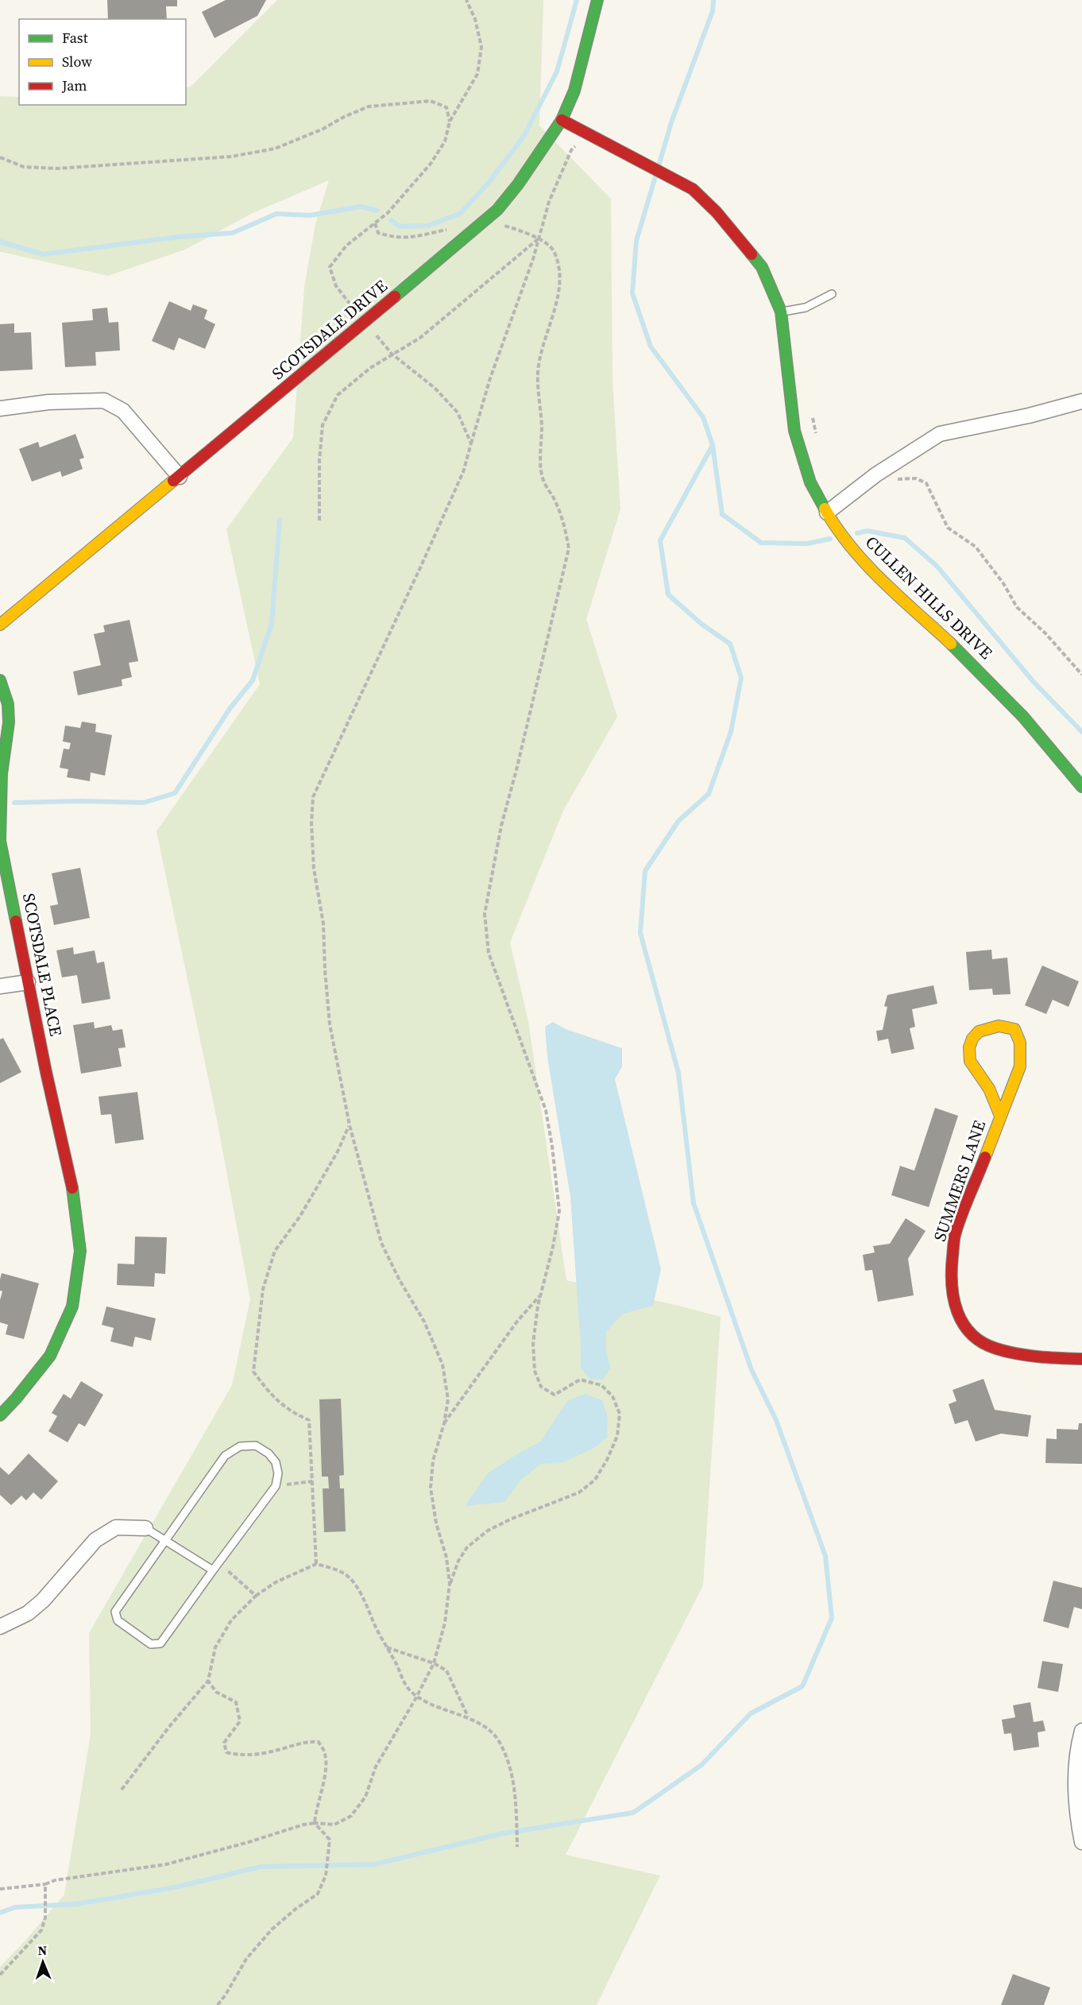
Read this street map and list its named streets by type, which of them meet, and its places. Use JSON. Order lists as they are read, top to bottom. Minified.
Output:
{"streets":{"street":["SCOTSDALE DRIVE","CULLEN HILLS DRIVE","SCOTSDALE PLACE","SUMMERS LANE"]},"crossings":[["SCOTSDALE DRIVE","CULLEN HILLS DRIVE"]],"legend":["Fast","Slow","Jam"],"north":"top"}
